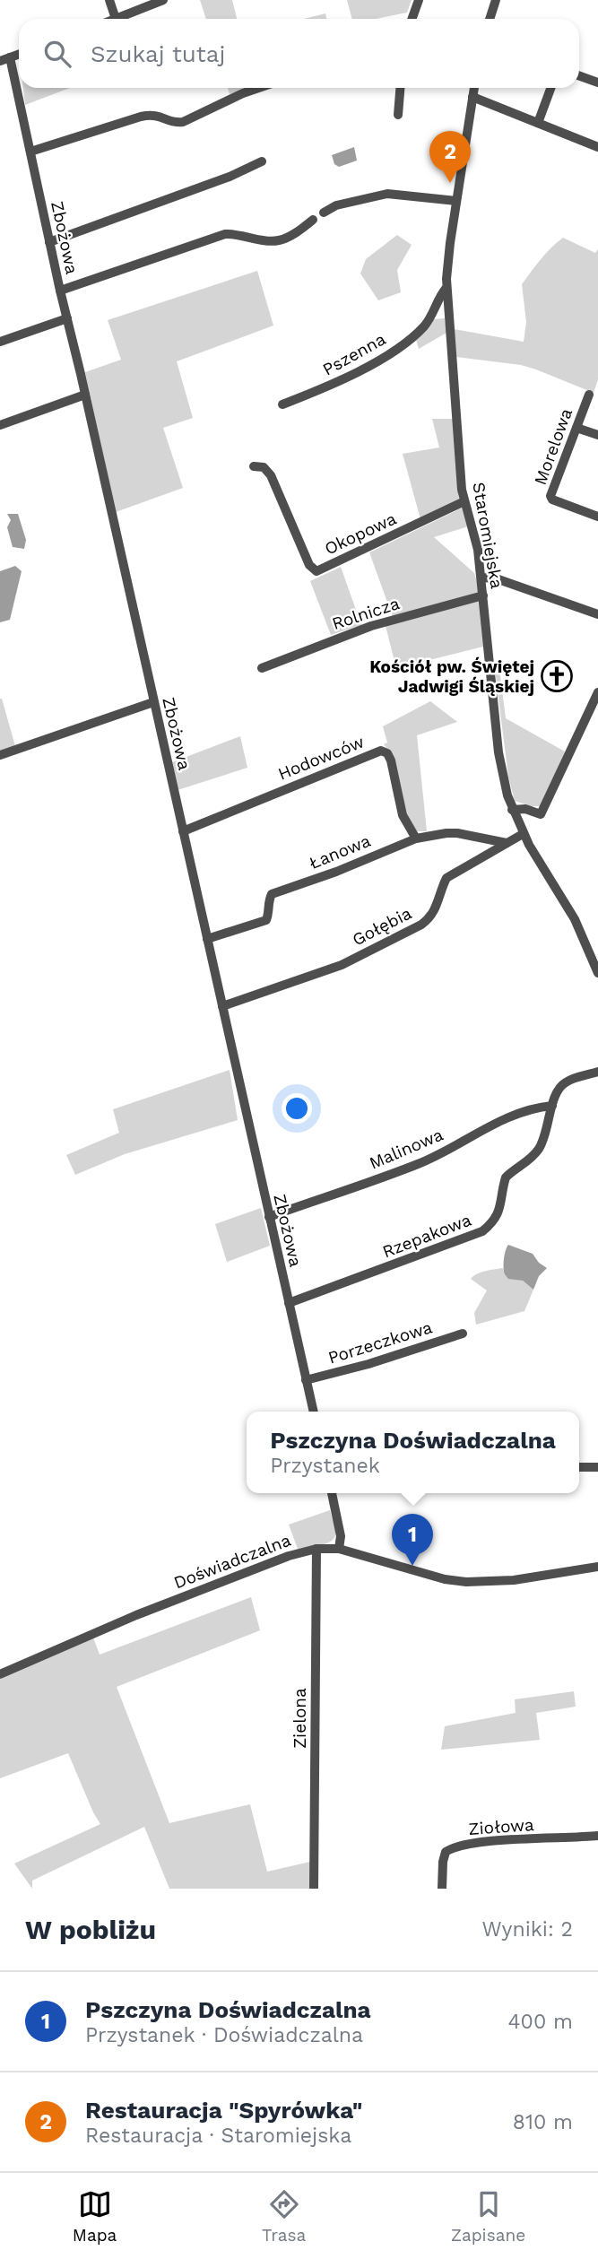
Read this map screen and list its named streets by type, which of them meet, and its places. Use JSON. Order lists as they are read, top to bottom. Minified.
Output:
{"streets":{"street":["Zbożowa","Pszenna","Morelowa","Okopowa","Staromiejska","Rolnicza","Hodowców","Łanowa","Gołębia","Malinowa","Rzepakowa","Porzeczkowa","Doświadczalna","Zielona","Ziołowa"]},"crossings":[["Zbożowa","Hodowców"],["Zbożowa","Łanowa"],["Zbożowa","Gołębia"],["Zbożowa","Malinowa"],["Zbożowa","Rzepakowa"],["Zbożowa","Porzeczkowa"],["Pszenna","Staromiejska"],["Okopowa","Staromiejska"],["Staromiejska","Rolnicza"],["Staromiejska","Gołębia"],["Hodowców","Łanowa"],["Łanowa","Gołębia"],["Malinowa","Rzepakowa"],["Doświadczalna","Zielona"]],"places":{"church":["Kościół pw. Świętej Jadwigi Śląskiej"]},"page":{"search":"Szukaj tutaj","pins":["2","1"],"popup":["Pszczyna Doświadczalna","Przystanek"],"heading":["W pobliżu","Wyniki: 2"],"list":[{"mark":"1","name":"Pszczyna Doświadczalna","note":"Przystanek · Doświadczalna","value":"400 m"},{"mark":"2","name":"Restauracja \"Spyrówka\"","note":"Restauracja · Staromiejska","value":"810 m"}],"nav":["Mapa","Trasa","Zapisane"]}}
